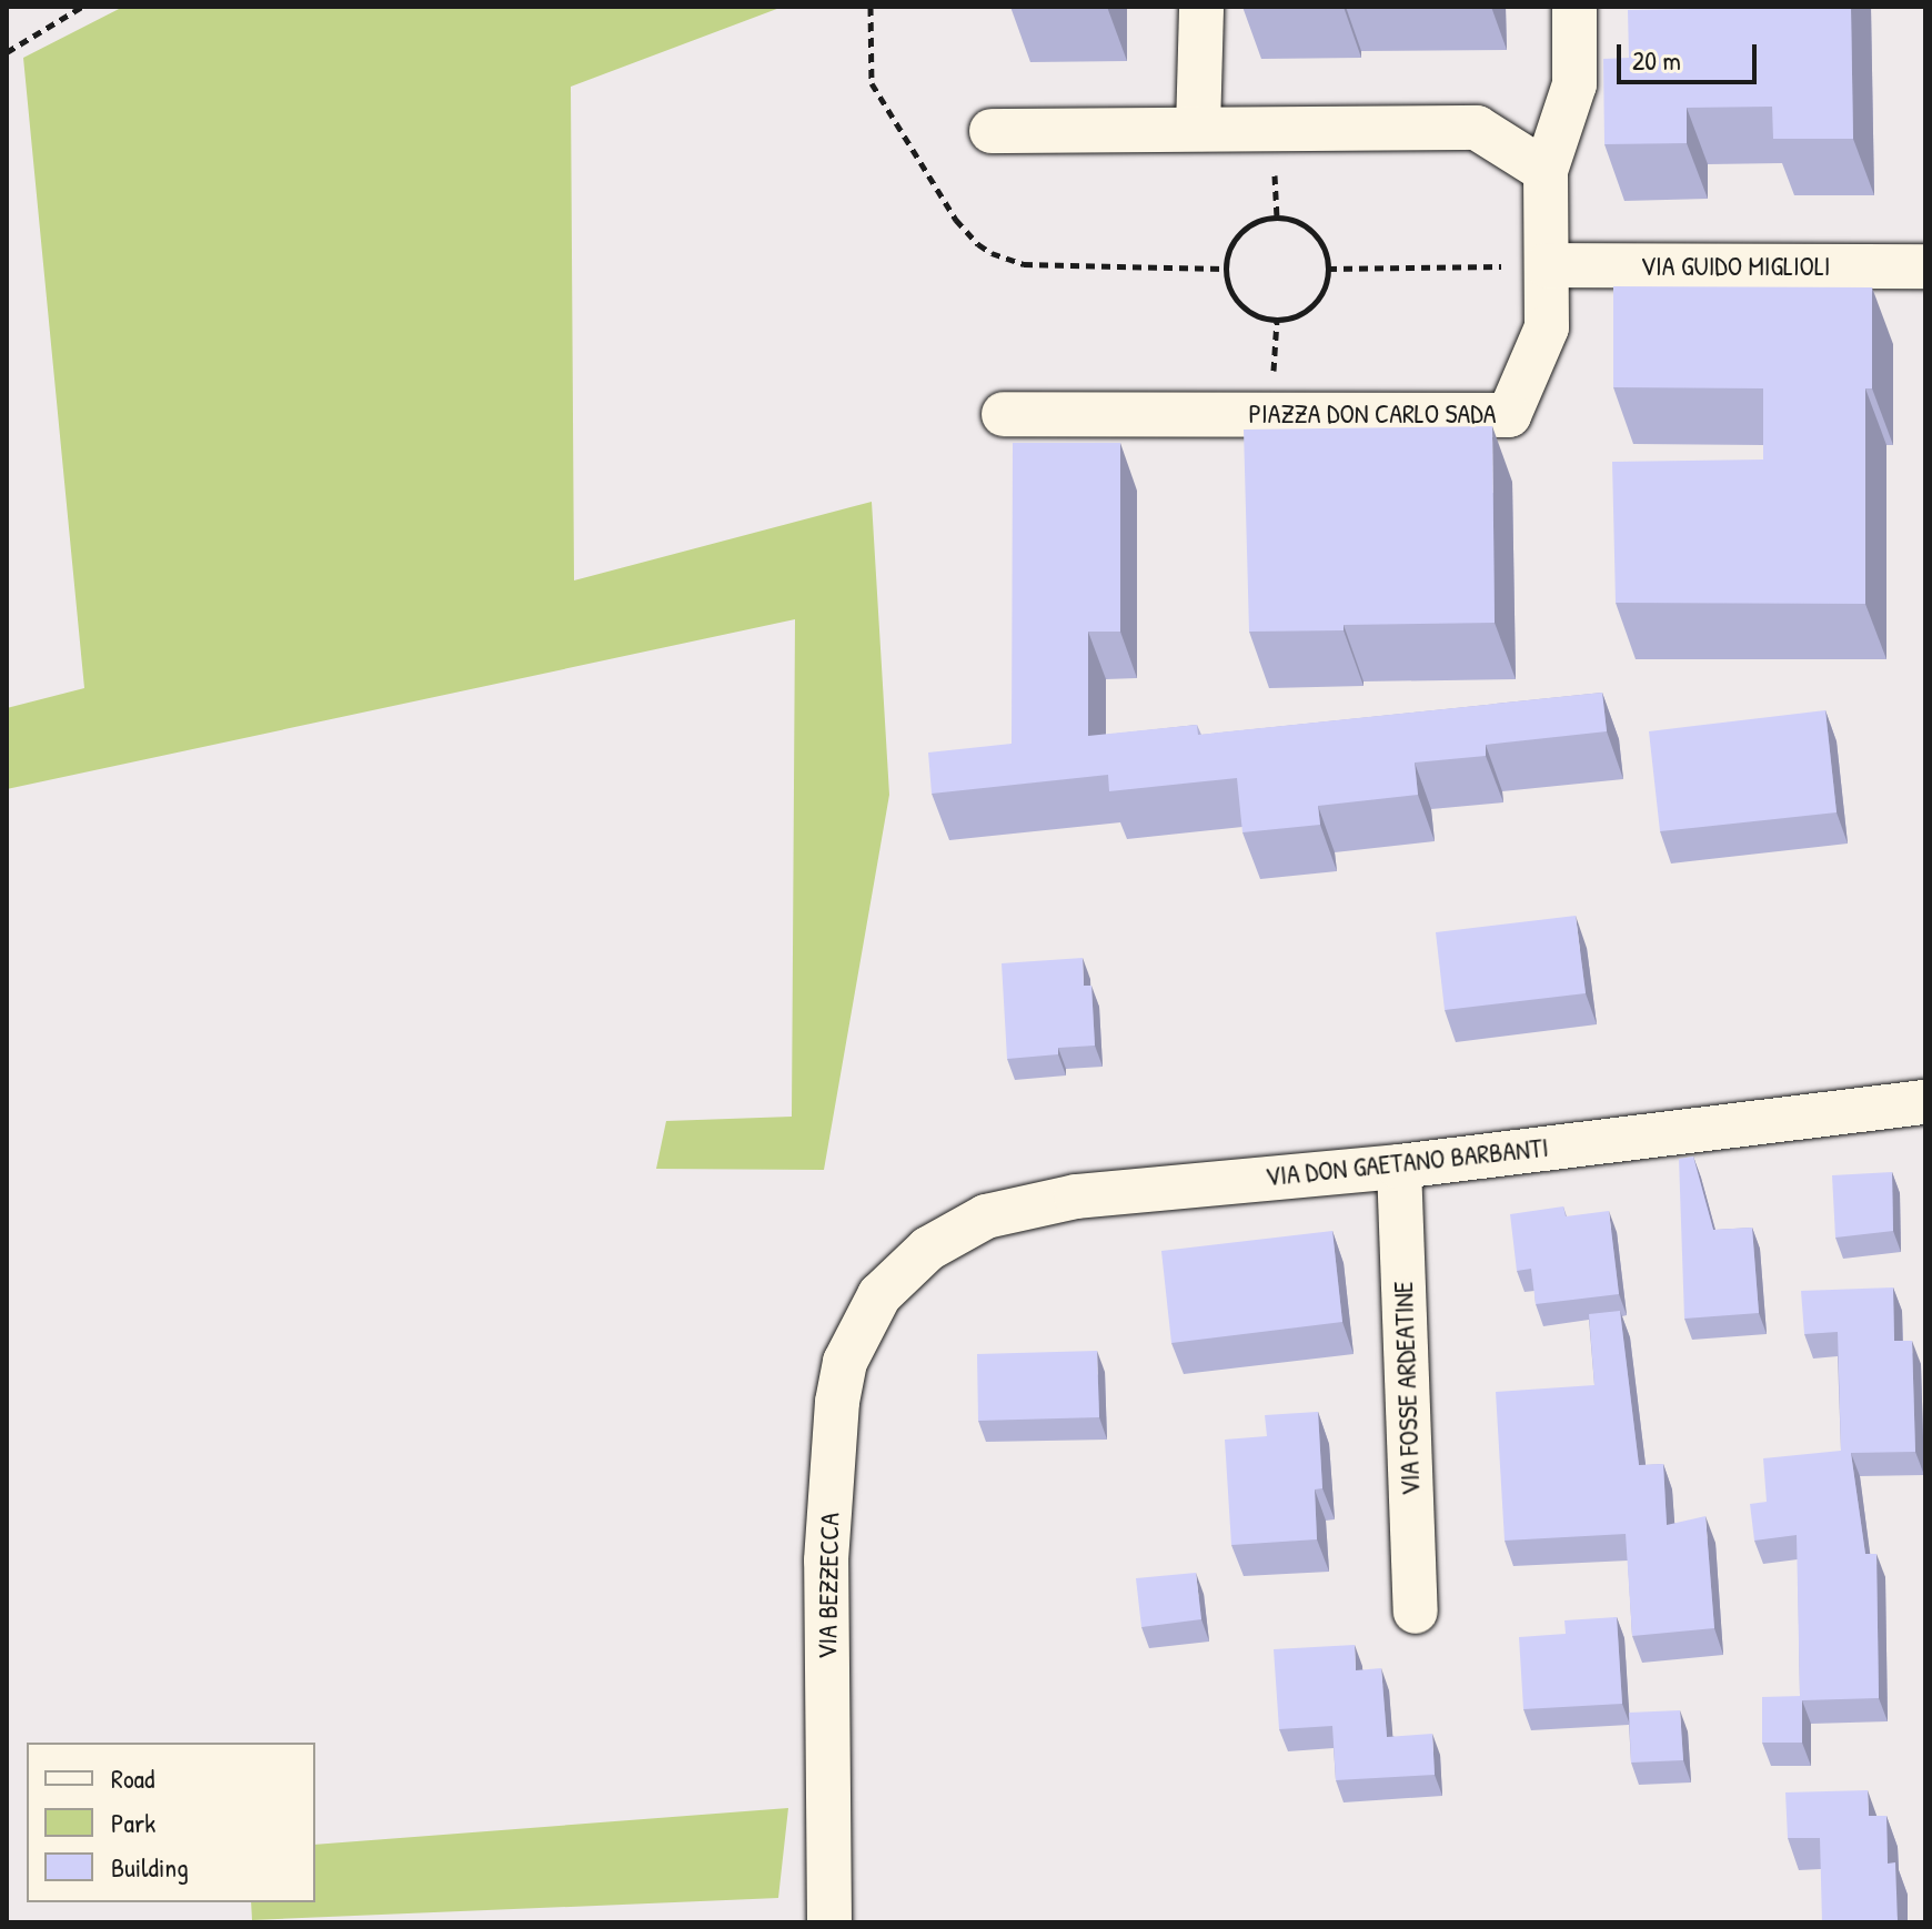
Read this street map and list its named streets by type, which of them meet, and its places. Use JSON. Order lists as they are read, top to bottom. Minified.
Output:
{"streets":{"street":["VIA GUIDO MIGLIOLI","PIAZZA DON CARLO SADA","VIA DON GAETANO BARBANTI","VIA FOSSE ARDEATINE","VIA BEZZECCA"]},"crossings":[["VIA GUIDO MIGLIOLI","PIAZZA DON CARLO SADA"],["VIA DON GAETANO BARBANTI","VIA FOSSE ARDEATINE"],["VIA DON GAETANO BARBANTI","VIA BEZZECCA"]],"legend":["Road","Park","Building"],"scale_bar":"20 m"}
